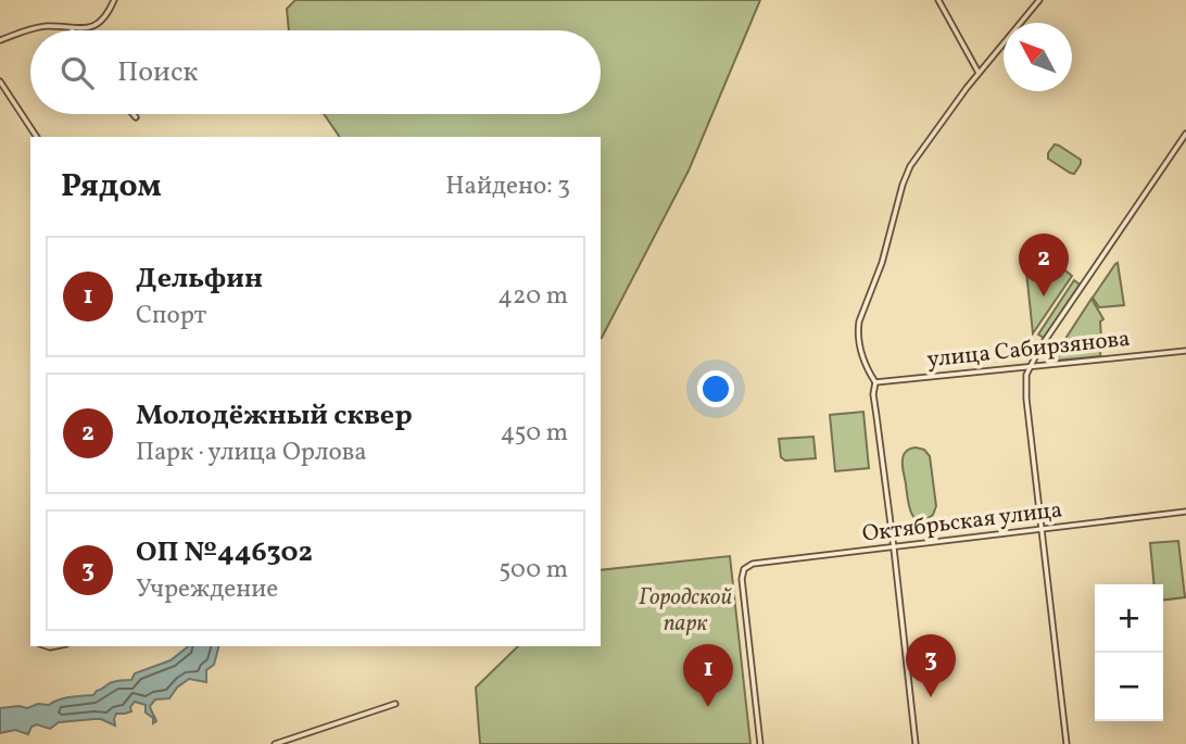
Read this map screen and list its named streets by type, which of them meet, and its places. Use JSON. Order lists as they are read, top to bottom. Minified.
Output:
{"streets":{"street":["улица Сабирзянова","Октябрьская улица"]},"parks":["Городской парк"],"north":"top left","page":{"search":"Поиск","heading":["Рядом","Найдено: 3"],"pins":["2","3","1"],"list":[{"mark":"1","name":"Дельфин","note":"Спорт","value":"420 m"},{"mark":"2","name":"Молодёжный сквер","note":"Парк · улица Орлова","value":"450 m"},{"mark":"3","name":"ОП №446302","note":"Учреждение","value":"500 m"}],"map_buttons":["+","−"]}}
